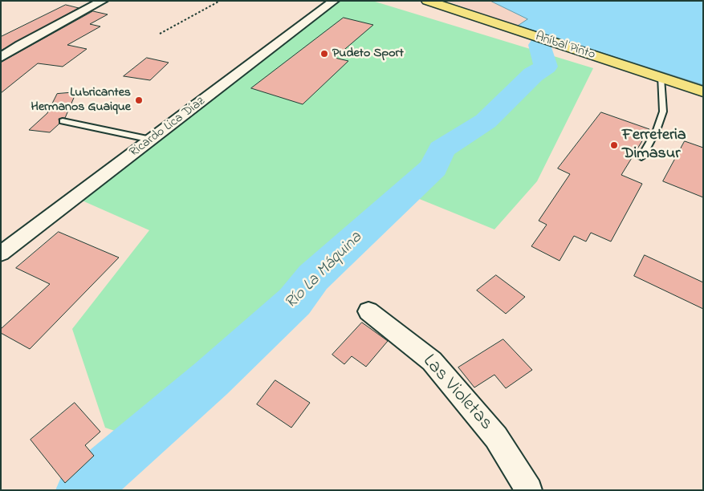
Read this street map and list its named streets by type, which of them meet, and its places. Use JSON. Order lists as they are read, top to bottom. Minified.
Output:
{"streets":{"main road":["Aníbal Pinto"],"street":["Ricardo Lica Díaz","Las Violetas"]},"water":["Río La Máquina"],"places":["Pudeto Sport","Lubricantes Hermanos Guaique","Ferreteria Dimasur"]}
